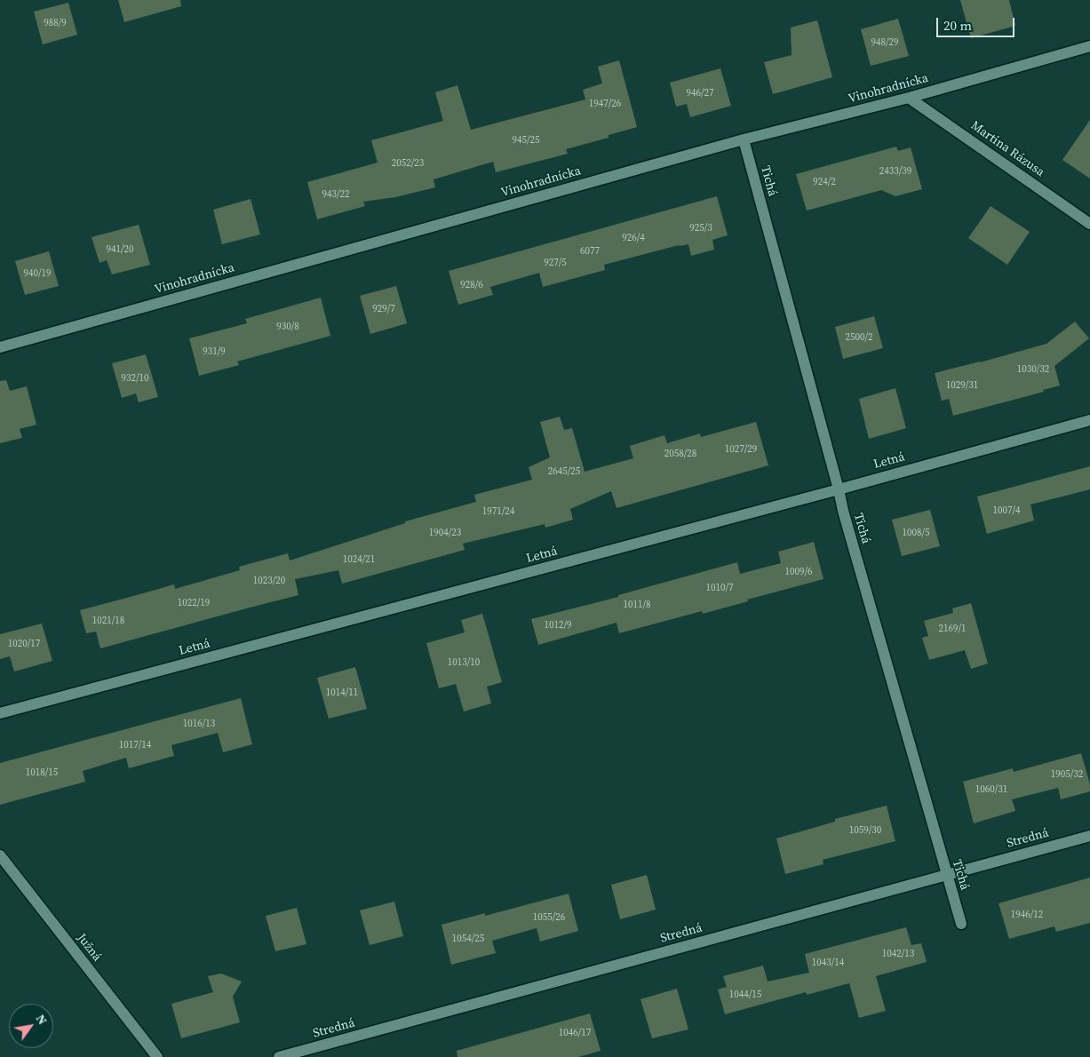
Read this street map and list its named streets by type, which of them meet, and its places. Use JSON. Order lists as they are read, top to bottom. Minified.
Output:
{"streets":{"street":["Vinohradnícka","Martina Rázusa","Tichá","Letná","Stredná","Južná"]},"crossings":[["Vinohradnícka","Martina Rázusa"],["Vinohradnícka","Tichá"],["Tichá","Letná"],["Tichá","Stredná"]],"house_numbers":["988/9","948/29","946/27","1947/26","945/25","2052/23","2433/39","924/2","943/22","925/3","926/4","941/20","6077","927/5","940/19","928/6","929/7","930/8","2500/2","931/9","1030/32","932/10","1029/31","1027/29","2058/28","2645/25","1007/4","1971/24","1904/23","1008/5","1024/21","1009/6","1023/20","1010/7","1022/19","1011/8","1021/18","1012/9","2169/1","1020/17","1013/10","1014/11","1016/13","1017/14","1018/15","1905/32","1060/31","1059/30","1946/12","1055/26","1054/25","1042/13","1043/14","1044/15","1046/17"],"scale_bar":"20 m","north":"top right"}
